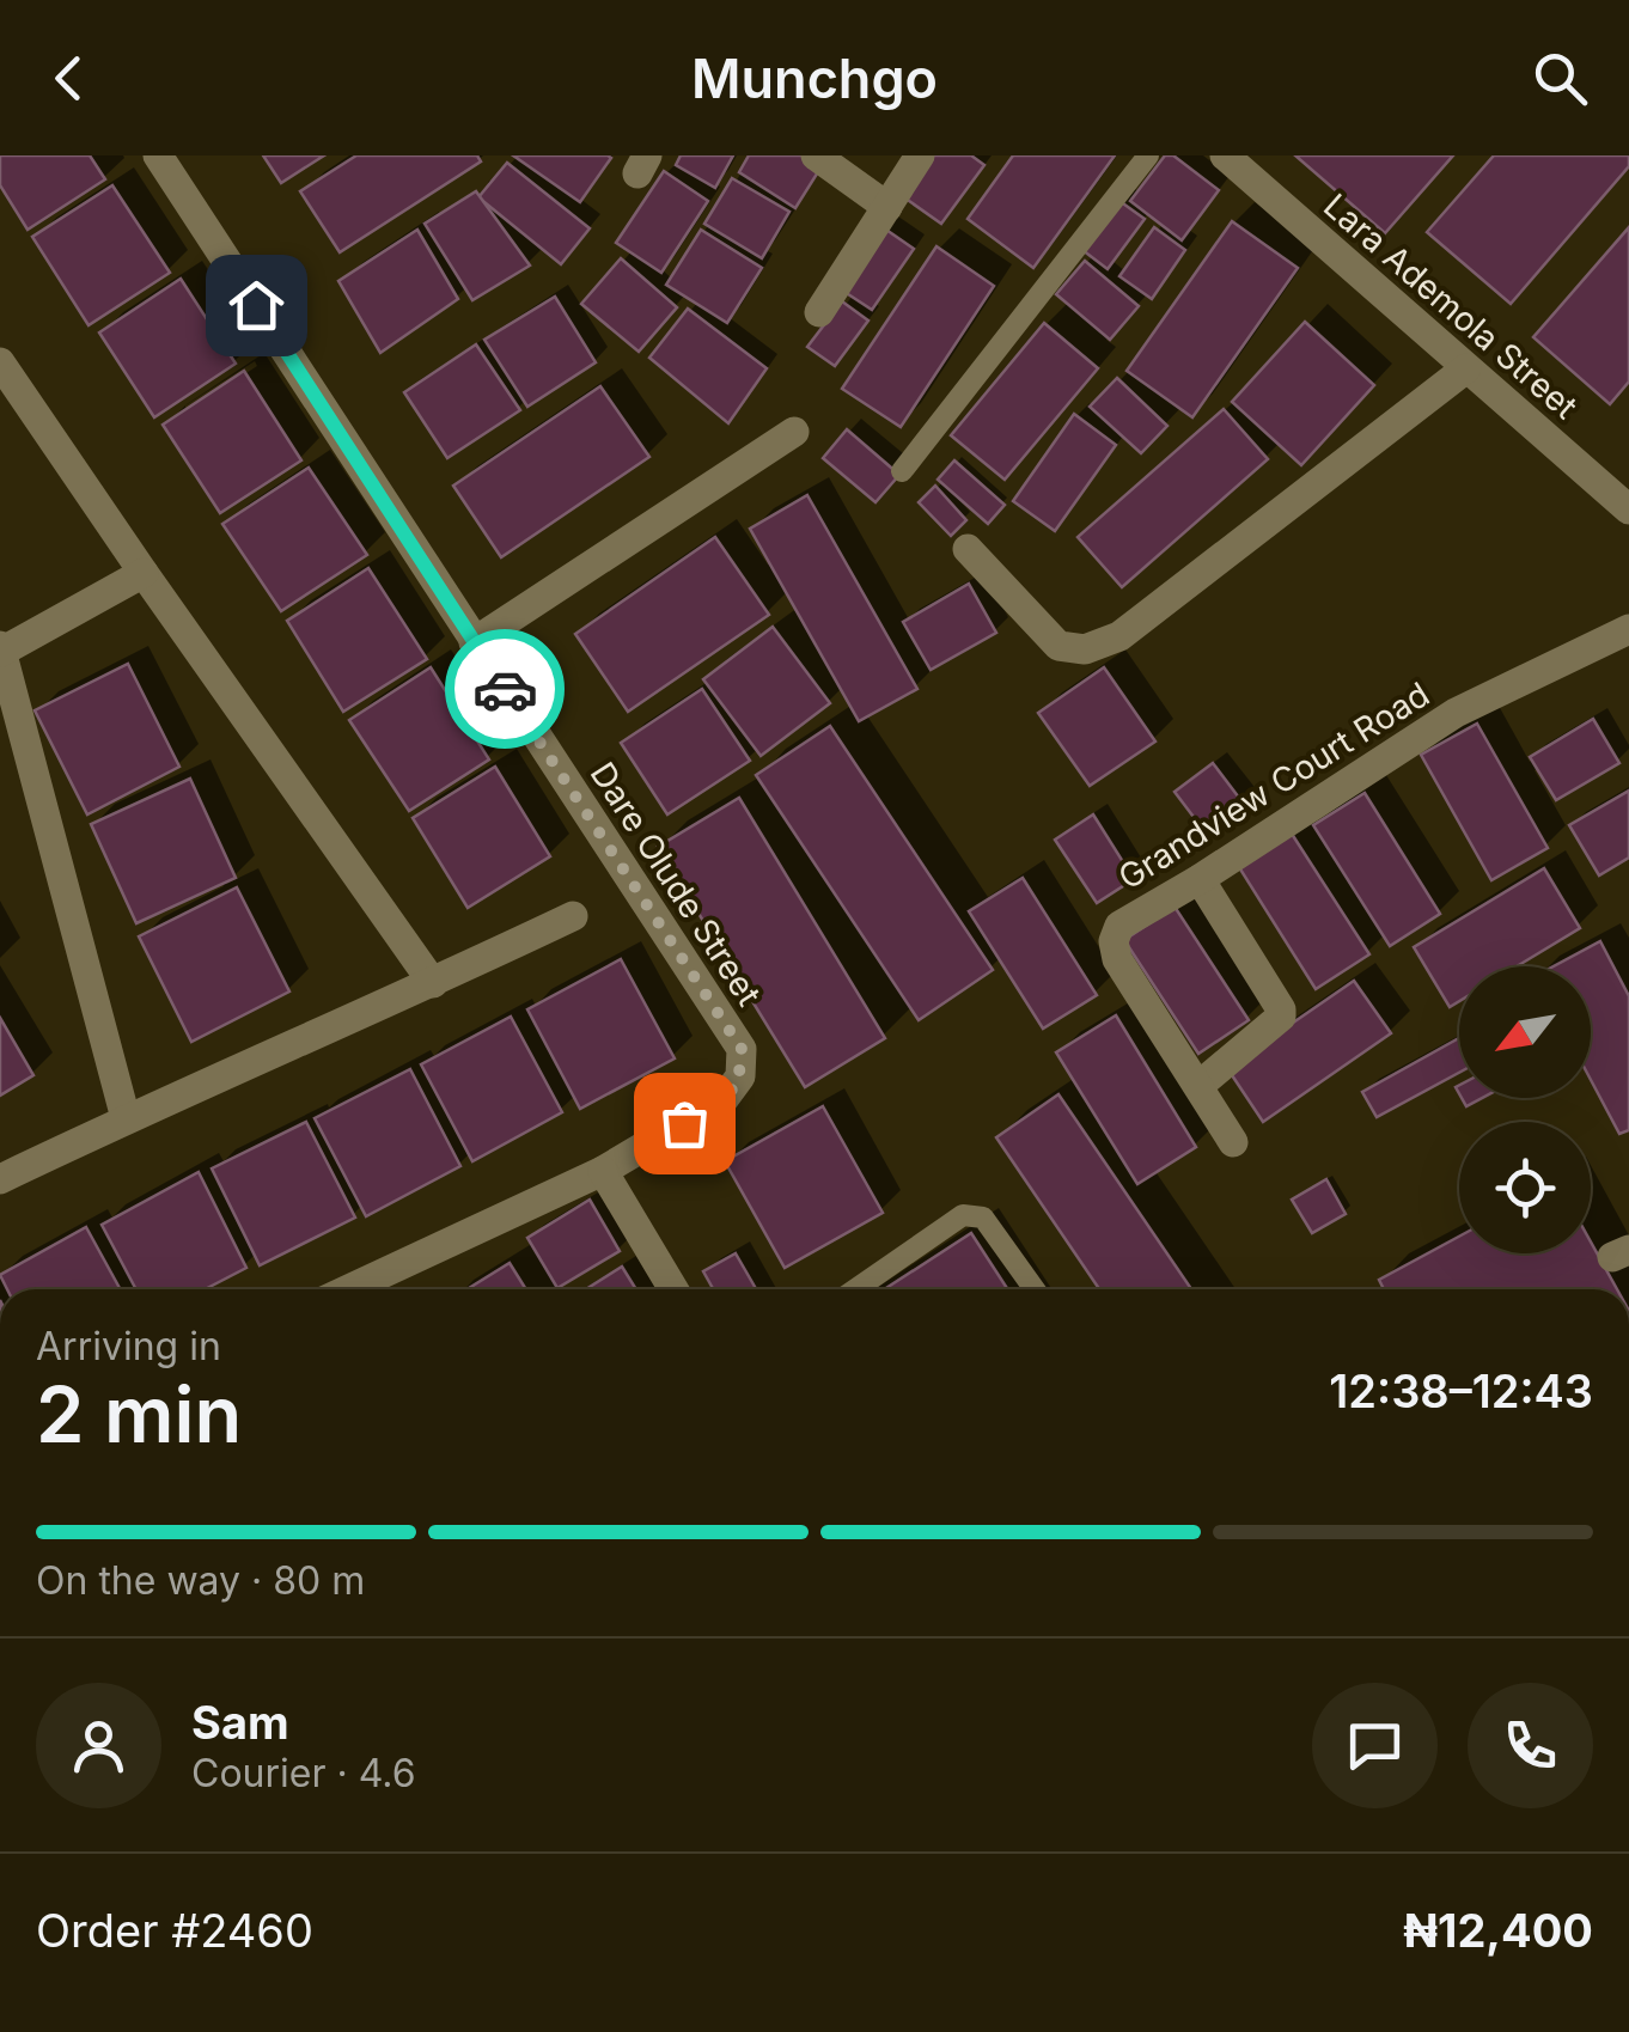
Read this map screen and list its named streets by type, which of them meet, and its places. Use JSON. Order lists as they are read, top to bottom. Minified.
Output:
{"streets":{"street":["Lara Ademola Street","Grandview Court Road","Dare Olude Street"]},"north":"bottom left","page":{"header":"Munchgo","heading":["2 min","Arriving in","12:38–12:43"],"panel":["Sam","Courier · 4.6","Order #2460","₦12,400"],"bar":"On the way · 80 m"}}
